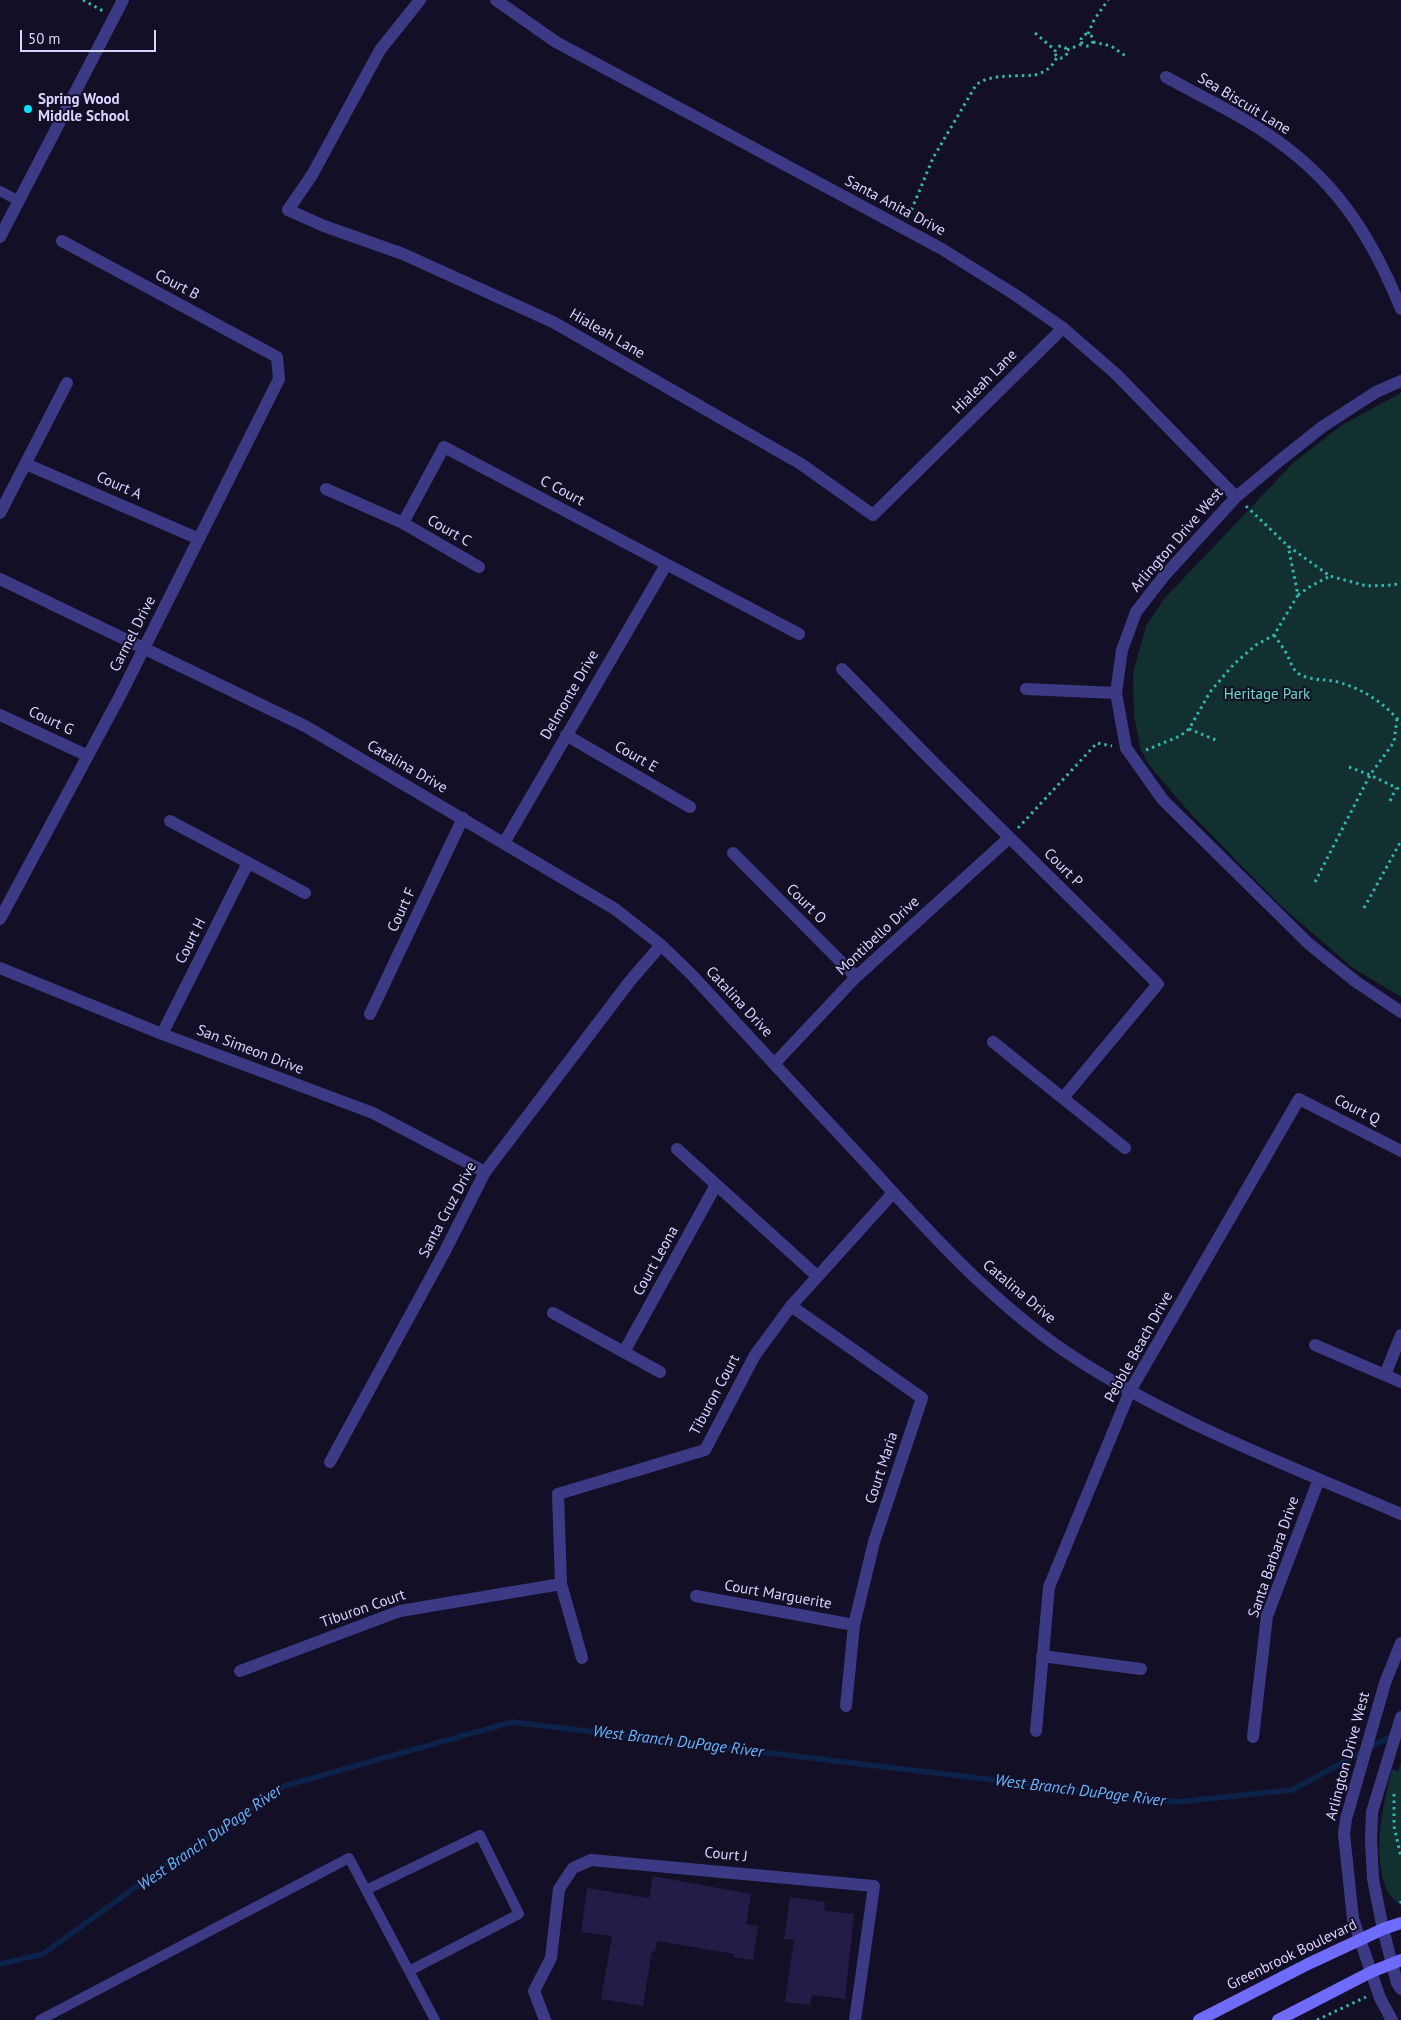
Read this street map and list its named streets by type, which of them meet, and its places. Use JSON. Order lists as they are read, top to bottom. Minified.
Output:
{"streets":{"main road":["Greenbrook Boulevard"],"street":["Sea Biscuit Lane","Santa Anita Drive","Court B","Hialeah Lane","Court A","C Court","Court C","Arlington Drive West","Carmel Drive","Delmonte Drive","Court G","Court E","Catalina Drive","Court P","Court O","Court F","Montibello Drive","Court H","San Simeon Drive","Court Q","Santa Cruz Drive","Court Leona","Pebble Beach Drive","Tiburon Court","Court Maria","Santa Barbara Drive","Court Marguerite","Court J"]},"crossings":[["Santa Anita Drive","Hialeah Lane"],["Santa Anita Drive","Arlington Drive West"],["Court B","Carmel Drive"],["Court A","Carmel Drive"],["C Court","Court C"],["C Court","Delmonte Drive"],["Arlington Drive West","Greenbrook Boulevard"],["Carmel Drive","Court G"],["Carmel Drive","Catalina Drive"],["Delmonte Drive","Court E"],["Delmonte Drive","Catalina Drive"],["Catalina Drive","Court F"],["Catalina Drive","Montibello Drive"],["Catalina Drive","Santa Cruz Drive"],["Catalina Drive","Pebble Beach Drive"],["Catalina Drive","Tiburon Court"],["Catalina Drive","Santa Barbara Drive"],["Court P","Montibello Drive"],["Court O","Montibello Drive"],["Court H","San Simeon Drive"],["San Simeon Drive","Santa Cruz Drive"],["Court Q","Pebble Beach Drive"],["Tiburon Court","Court Maria"],["Court Maria","Court Marguerite"]],"water":["West Branch DuPage River"],"parks":["Heritage Park"],"places":["Spring Wood Middle School"],"scale_bar":"50 m"}
